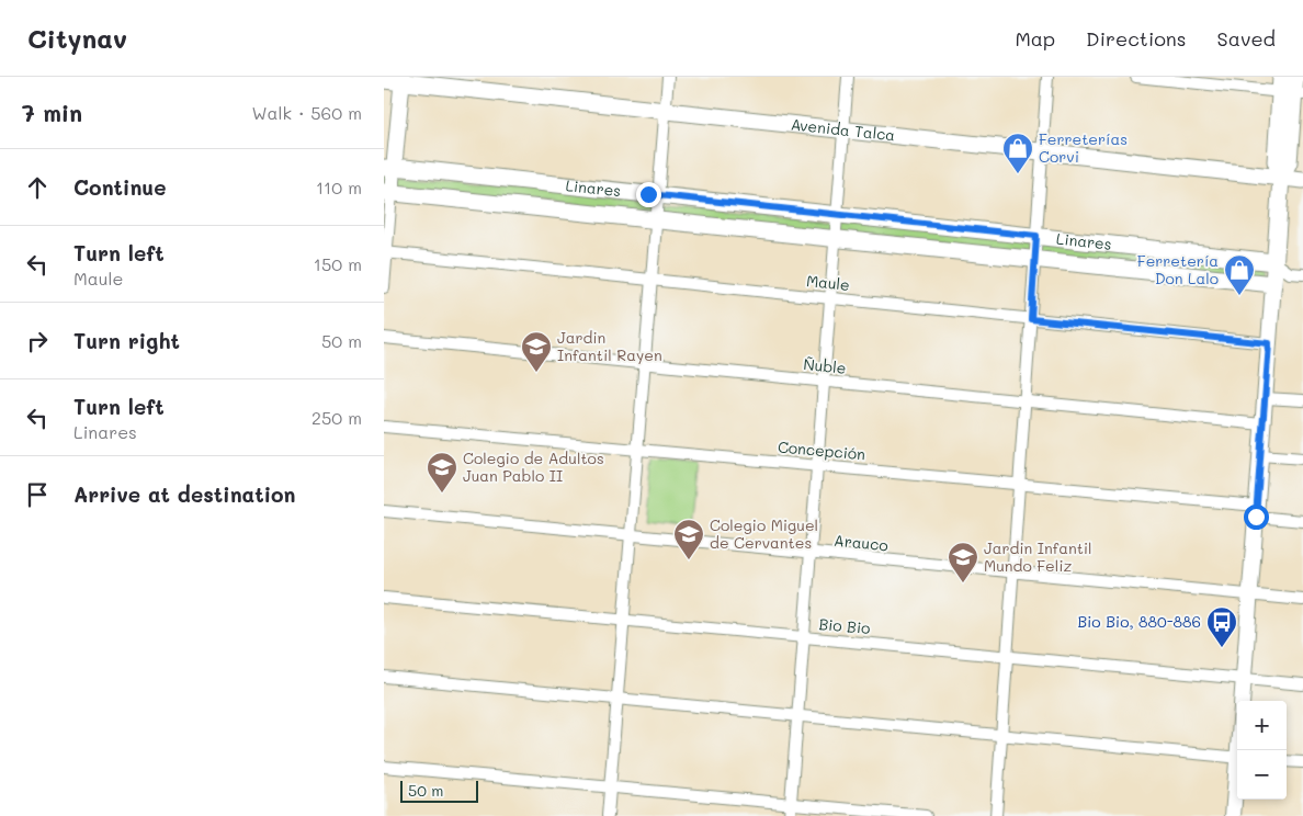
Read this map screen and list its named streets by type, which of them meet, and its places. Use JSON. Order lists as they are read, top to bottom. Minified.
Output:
{"streets":{"main road":["Avenida Talca","Linares"],"street":["Maule","Ñuble","Concepción","Arauco","Bio Bio"]},"places":{"shop":["Ferreterías Corvi","Ferretería Don Lalo"],"school or university":["Jardin Infantil Rayen","Colegio de Adultos Juan Pablo II","Colegio Miguel de Cervantes","Jardin Infantil Mundo Feliz"],"bus stop":["Bio Bio, 880-886"]},"scale_bar":"50 m","page":{"header":"Citynav","nav":["Map","Directions","Saved"],"heading":["7 min","Walk · 560 m"],"list":[["Continue","110 m"],["Turn left","Maule","150 m"],["Turn right","50 m"],["Turn left","Linares","250 m"],"Arrive at destination"],"map_buttons":["+","−"],"scale":"50 m"}}
